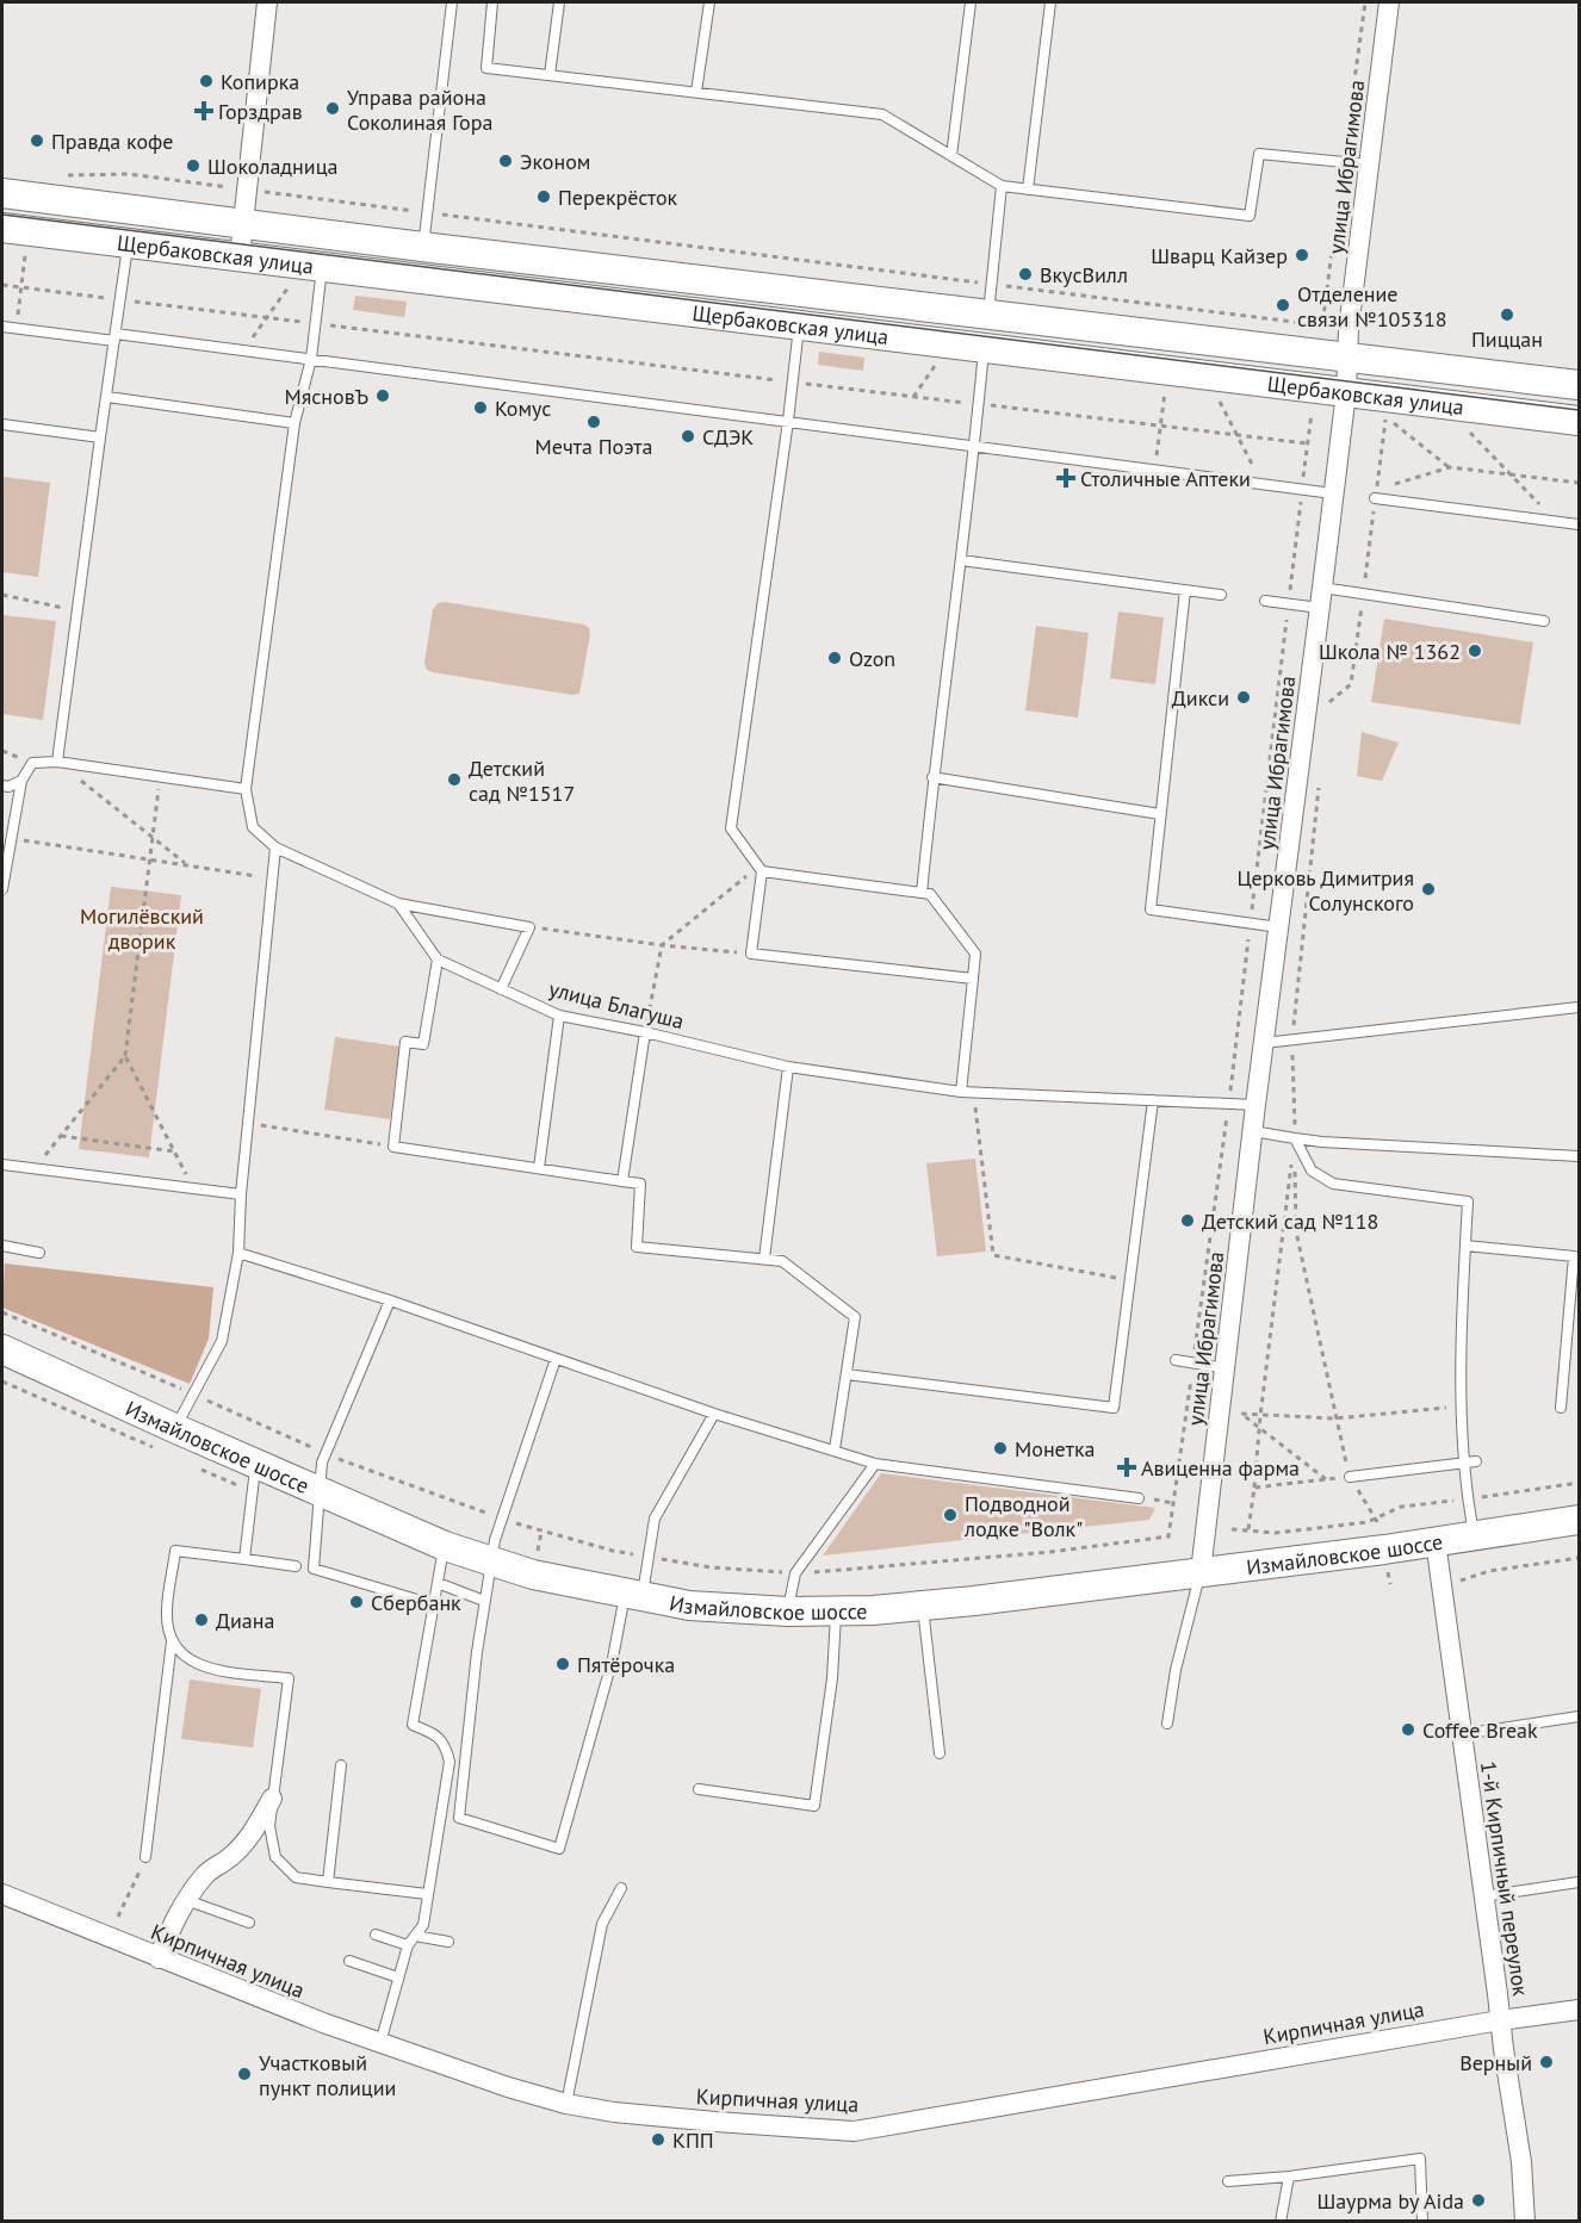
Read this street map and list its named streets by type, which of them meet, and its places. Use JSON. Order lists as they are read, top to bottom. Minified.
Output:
{"streets":{"main road":["Щербаковская улица","Измайловское шоссе"],"street":["улица Ибрагимова","1-й Кирпичный переулок","Кирпичная улица"],"lane":["улица Благуша"]},"crossings":[["улица Ибрагимова","Щербаковская улица"],["улица Ибрагимова","улица Благуша"],["улица Ибрагимова","Измайловское шоссе"],["Измайловское шоссе","1-й Кирпичный переулок"],["1-й Кирпичный переулок","Кирпичная улица"]],"parks":["Могилёвский дворик"],"places":{"other":["Копирка","Управа района Соколиная Гора","Правда кофе","Эконом","Шоколадница","Перекрёсток","Шварц Кайзер","ВкусВилл","Отделение связи №105318","Пиццан","МясновЪ","Комус","Мечта Поэта","СДЭК","Школа № 1362","Ozon","Дикси","Детский сад №1517","Церковь Димитрия Солунского","Детский сад №118","Монетка","Подводной лодке \"Волк\"","Сбербанк","Диана","Пятёрочка","Coffee Break","Верный","Участковый пункт полиции","КПП","Шаурма by Aida"],"health":["Горздрав","Столичные Аптеки","Авиценна фарма"]}}
